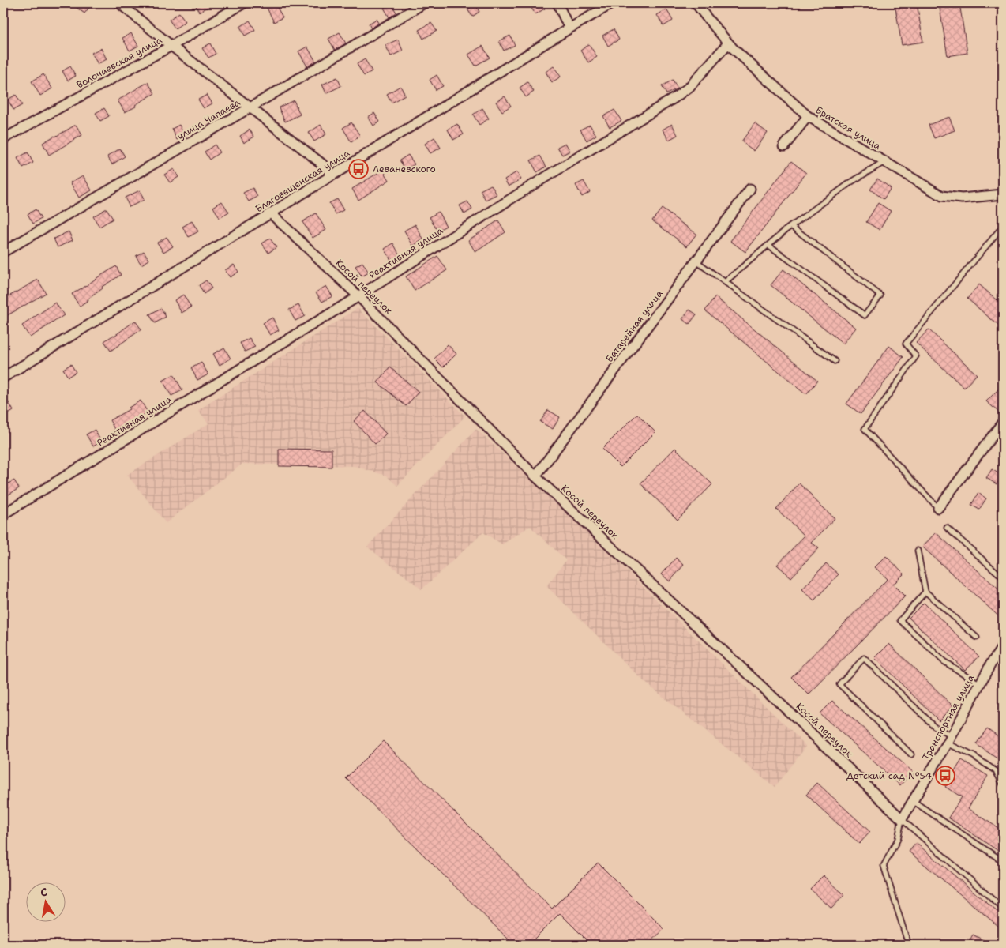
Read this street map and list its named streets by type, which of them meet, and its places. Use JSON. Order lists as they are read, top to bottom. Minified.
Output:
{"streets":{"street":["Волочаевская улица","улица Чапаева","Братская улица","Благовещенская улица","Реактивная улица","Косой переулок","Батарейная улица","Транспортная улица"]},"crossings":[["Братская улица","Реактивная улица"],["Благовещенская улица","Косой переулок"],["Реактивная улица","Косой переулок"],["Косой переулок","Батарейная улица"],["Косой переулок","Транспортная улица"]],"places":{"bus stop":["Леваневского","Детский сад №54"]},"north":"top"}
